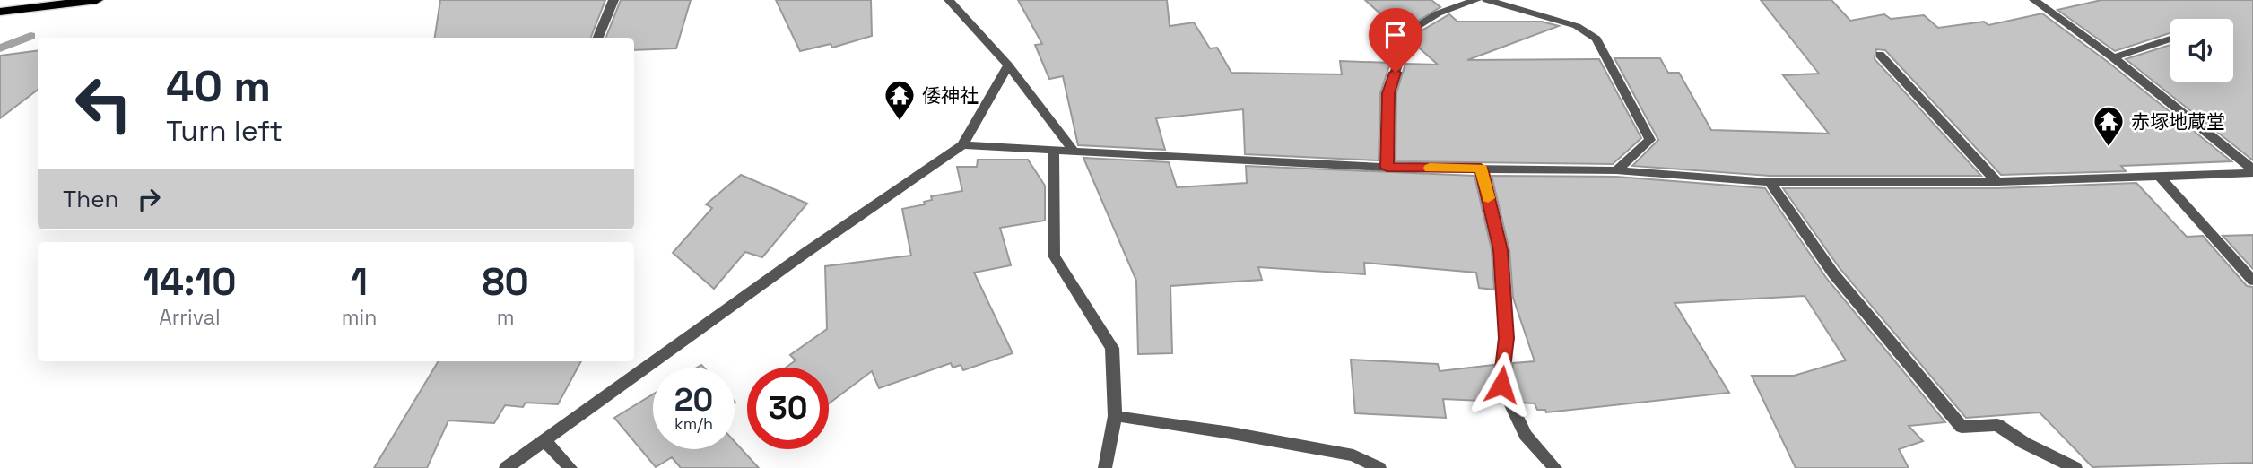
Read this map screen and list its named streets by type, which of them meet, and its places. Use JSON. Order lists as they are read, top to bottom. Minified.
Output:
{"places":{"temple":["倭神社","赤塚地蔵堂"]},"page":{"turn":["40 m","Turn left"],"then":"Then","eta":["14:10","Arrival","1","min","80","m"],"speed":"20 km/h","limit":"30"}}
